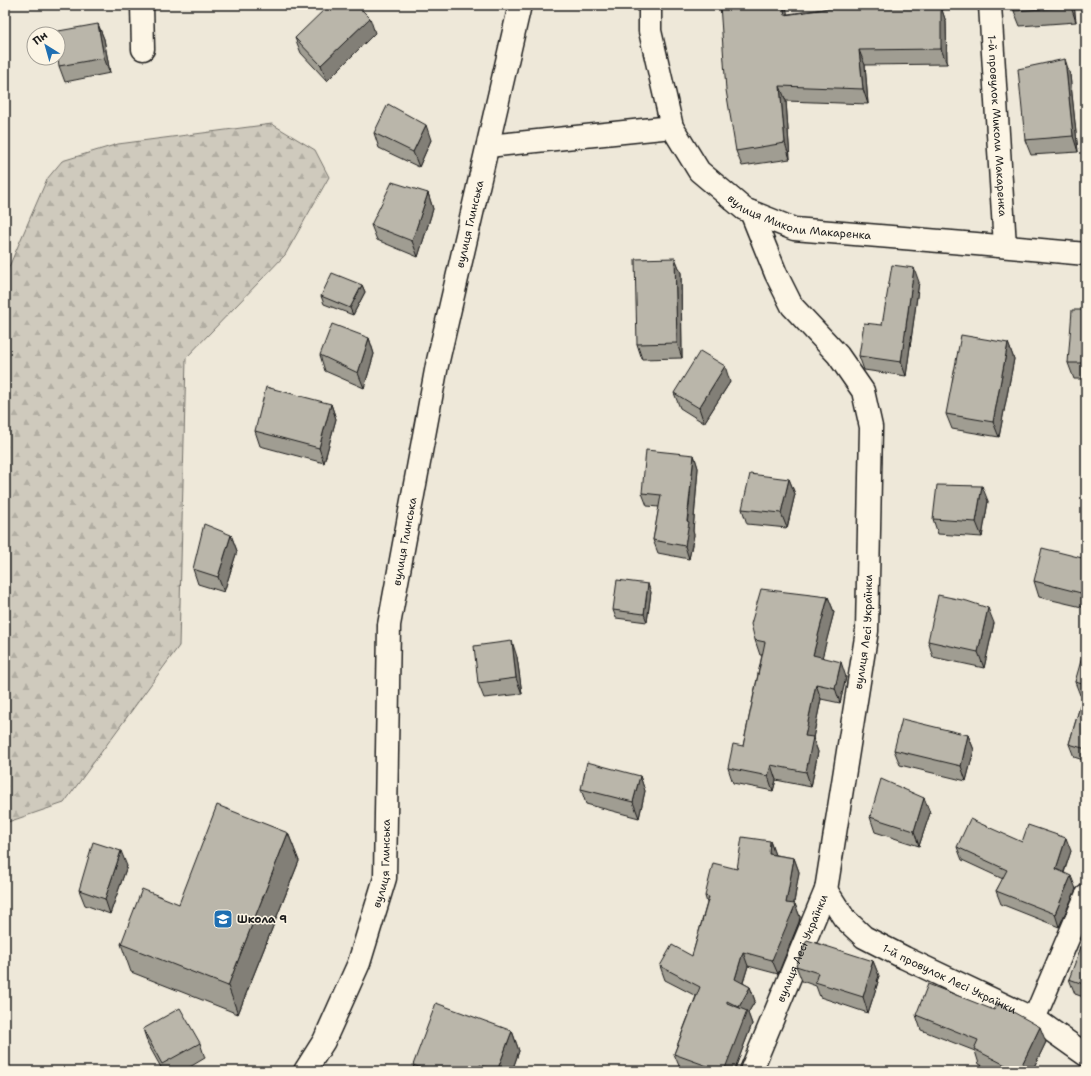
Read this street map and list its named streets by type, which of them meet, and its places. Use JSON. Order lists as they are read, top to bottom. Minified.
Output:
{"streets":{"street":["1-й провулок Миколи Макаренка","вулиця Миколи Макаренка","вулиця Глинська","вулиця Лесі Українки","1-й провулок Лесі Українки"]},"crossings":[["1-й провулок Миколи Макаренка","вулиця Миколи Макаренка"],["вулиця Миколи Макаренка","вулиця Лесі Українки"],["вулиця Лесі Українки","1-й провулок Лесі Українки"]],"places":{"school or university":["Школа 9"]},"north":"top left"}
